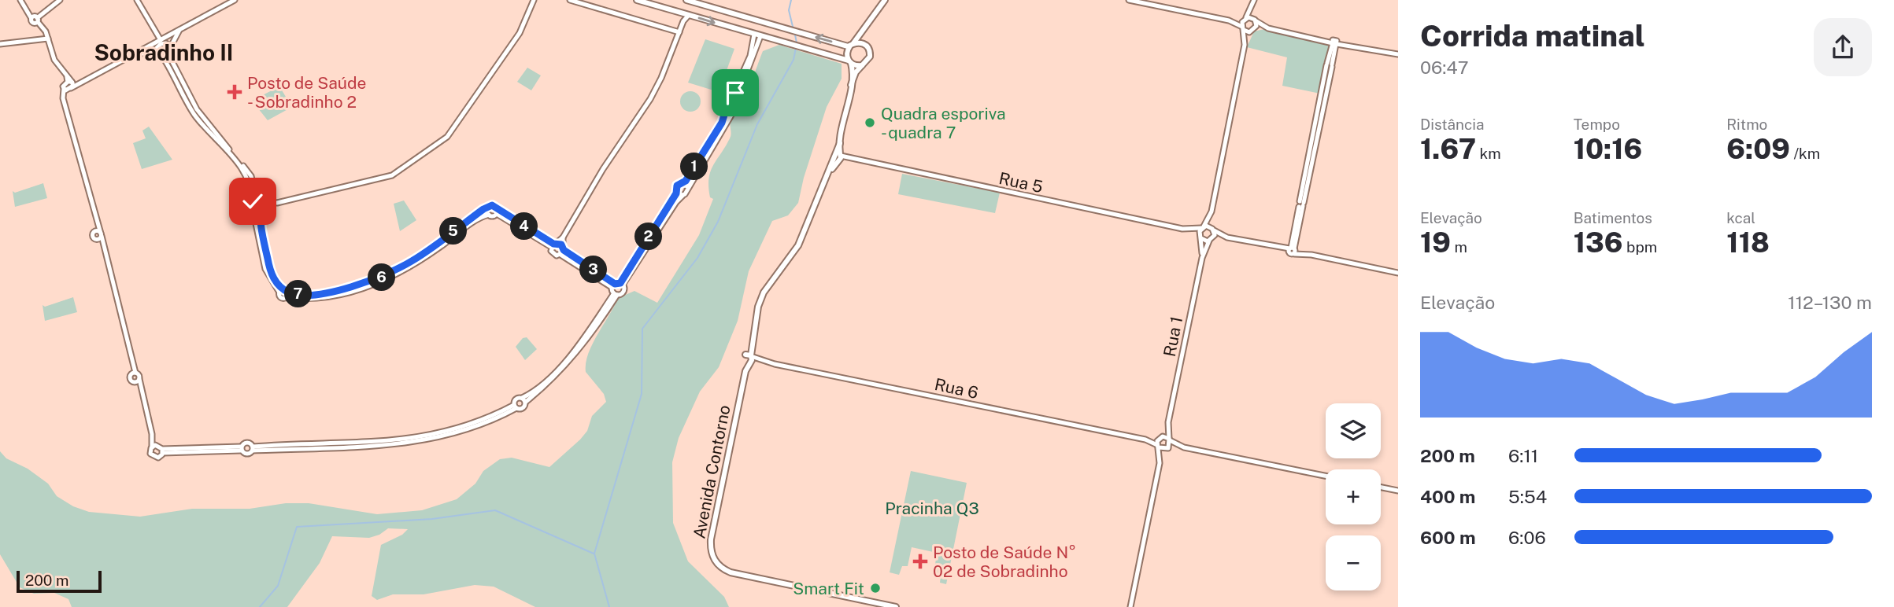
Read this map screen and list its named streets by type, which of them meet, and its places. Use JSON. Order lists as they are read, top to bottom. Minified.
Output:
{"streets":{"main road":["Avenida Contorno"],"street":["Rua 5","Rua 1","Rua 6"]},"crossings":[["Rua 6","Avenida Contorno"]],"districts":["Sobradinho II"],"parks":["Pracinha Q3"],"places":{"health":["Posto de Saúde - Sobradinho 2","Posto de Saúde N° 02 de Sobradinho"],"other":["Quadra esporiva - quadra 7","Smart Fit"]},"scale_bar":"200 m","page":{"heading":["Corrida matinal","06:47"],"stats":[["Distância","1.67 km"],["Tempo","10:16"],["Ritmo","6:09 /km"],["Elevação","19 m"],["Batimentos","136 bpm"],["kcal","118"]],"pins":["1","4","5","2","3","6","7"],"chart":["Elevação","112–130 m"],"map_buttons":["+","−"],"list":[{"name":"200 m","note":"6:11"},{"name":"400 m","note":"5:54"},{"name":"600 m","note":"6:06"}],"scale":"200 m"}}
